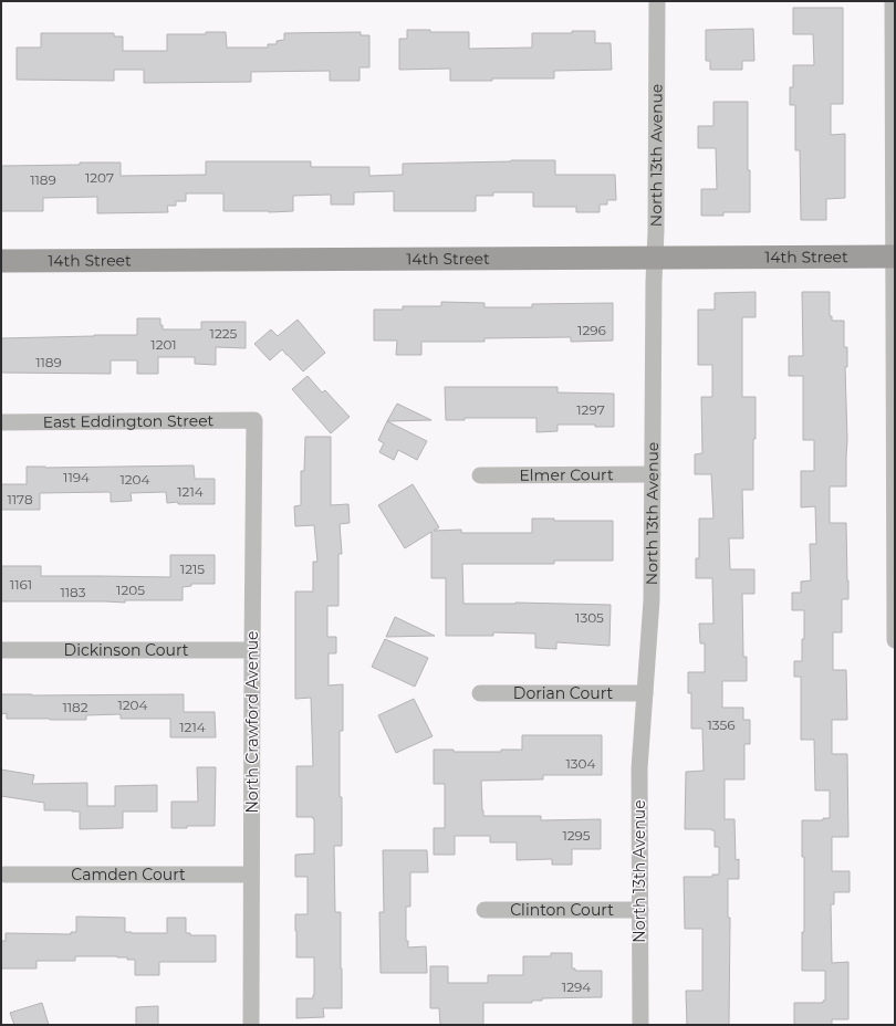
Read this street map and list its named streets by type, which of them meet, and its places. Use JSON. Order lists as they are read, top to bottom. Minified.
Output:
{"streets":{"street":["North 13th Avenue","14th Street","East Eddington Street","Elmer Court","Dickinson Court","Dorian Court","North Crawford Avenue","Camden Court","Clinton Court"]},"crossings":[["North 13th Avenue","14th Street"],["North 13th Avenue","Elmer Court"],["North 13th Avenue","Dorian Court"],["North 13th Avenue","Clinton Court"],["East Eddington Street","North Crawford Avenue"],["Dickinson Court","North Crawford Avenue"],["North Crawford Avenue","Camden Court"]],"house_numbers":["1207","1189","1296","1225","1201","1189","1297","1194","1204","1214","1178","1215","1161","1205","1183","1305","1204","1182","1356","1214","1304","1295","1294"]}
